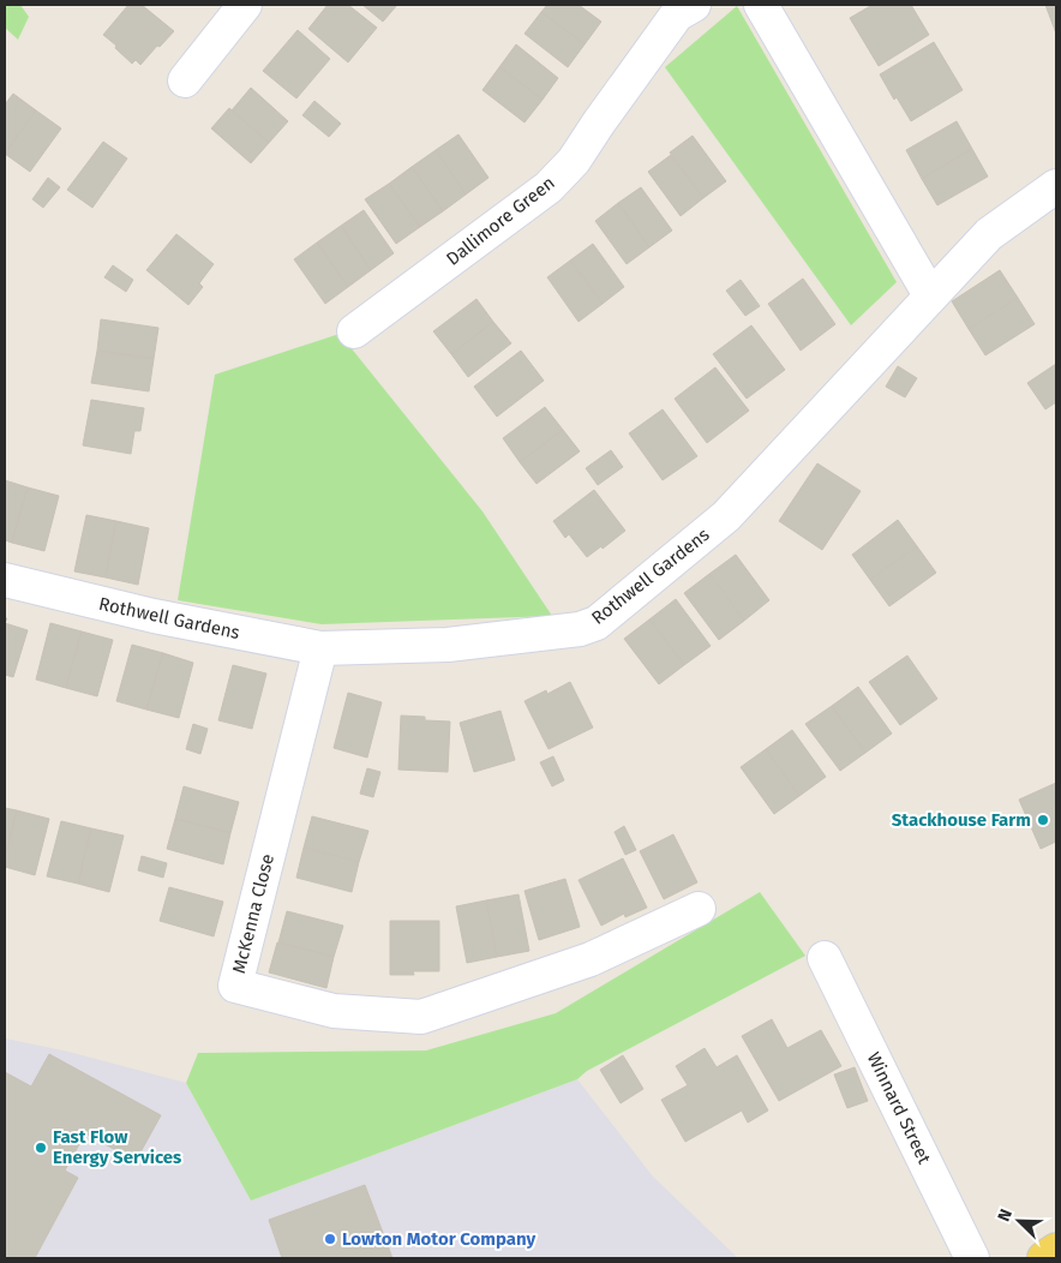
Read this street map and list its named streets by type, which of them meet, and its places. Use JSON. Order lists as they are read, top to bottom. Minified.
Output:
{"streets":{"street":["Dallimore Green","Rothwell Gardens","McKenna Close","Winnard Street"]},"crossings":[["Rothwell Gardens","McKenna Close"]],"places":["Stackhouse Farm","Fast Flow Energy Services","Lowton Motor Company"],"north":"top left"}
